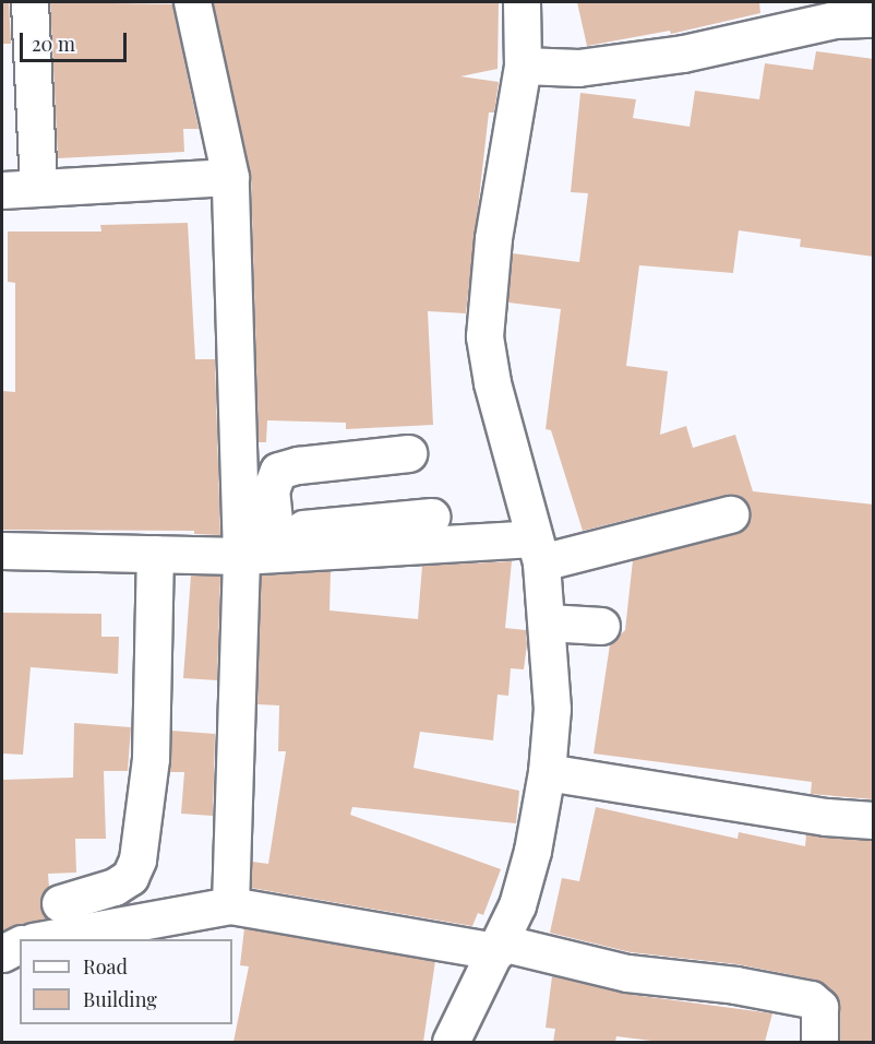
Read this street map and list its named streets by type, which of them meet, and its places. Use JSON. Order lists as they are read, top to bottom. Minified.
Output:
{"legend":["Road","Building"],"scale_bar":"20 m"}
